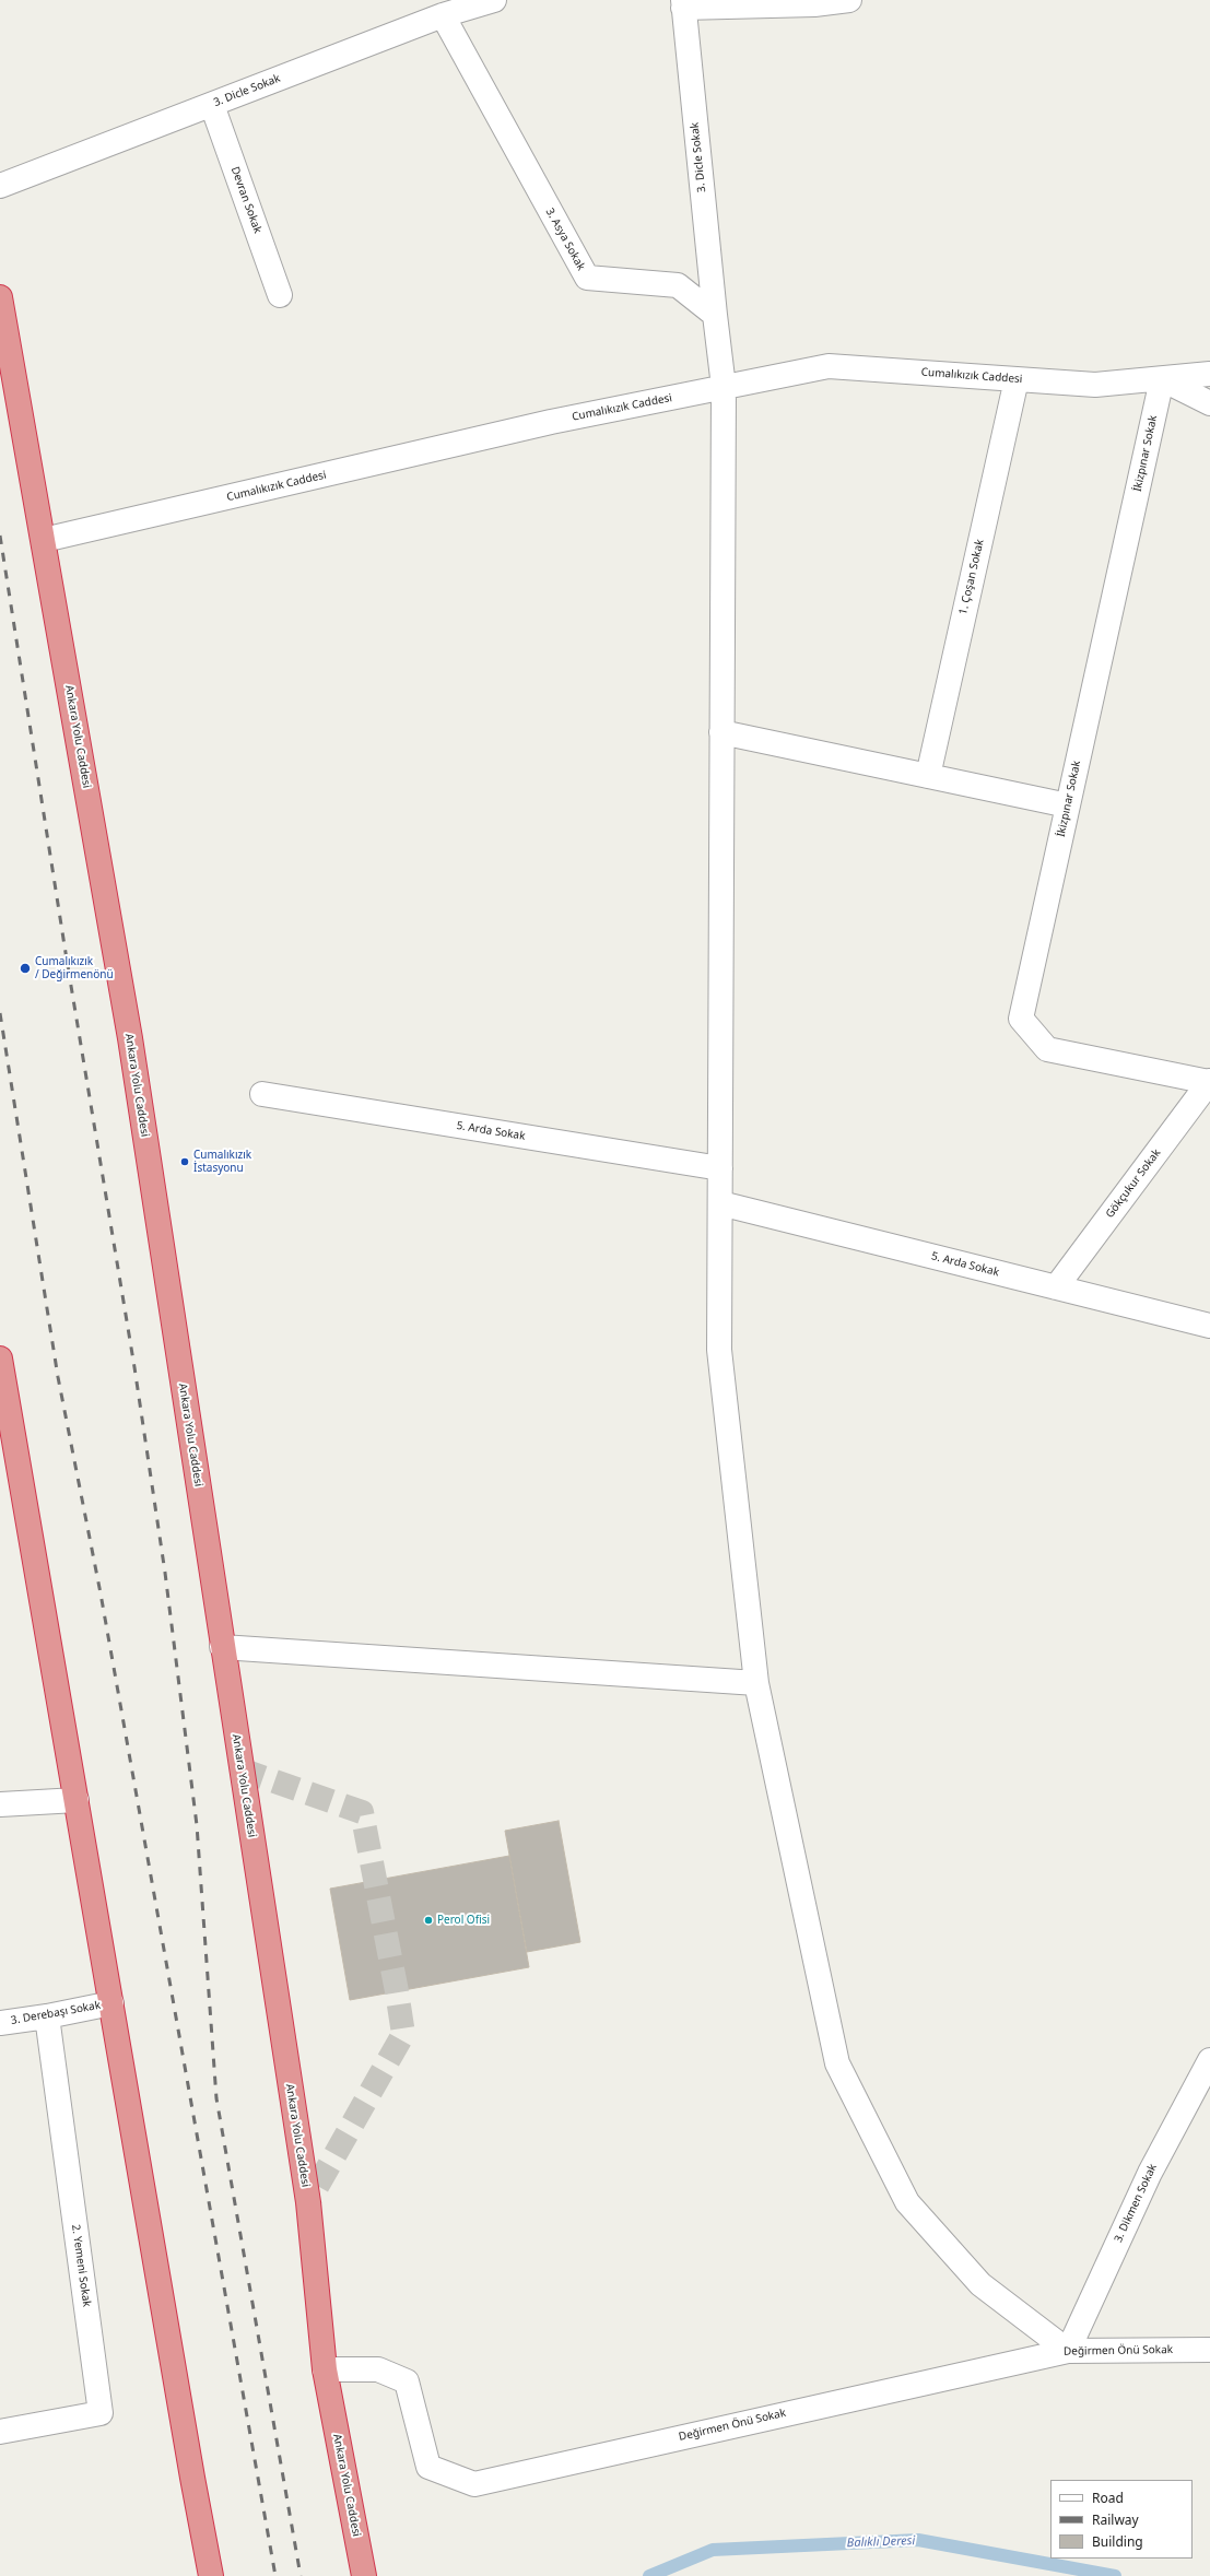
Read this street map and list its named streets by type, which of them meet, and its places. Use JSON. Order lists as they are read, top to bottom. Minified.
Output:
{"streets":{"highway":["Ankara Yolu Caddesi"],"street":["3. Dicle Sokak","Devran Sokak","3. Asya Sokak","Cumalıkızık Caddesi","İkizpınar Sokak","1. Çoşan Sokak","5. Arda Sokak","Gökçukur Sokak","3. Derebaşı Sokak","3. Dikmen Sokak","2. Yemeni Sokak","Değirmen Önü Sokak"]},"crossings":[["3. Dicle Sokak","Devran Sokak"],["3. Dicle Sokak","3. Asya Sokak"],["Cumalıkızık Caddesi","İkizpınar Sokak"],["Cumalıkızık Caddesi","1. Çoşan Sokak"],["Cumalıkızık Caddesi","Ankara Yolu Caddesi"],["İkizpınar Sokak","Gökçukur Sokak"],["Ankara Yolu Caddesi","Değirmen Önü Sokak"],["5. Arda Sokak","Gökçukur Sokak"],["3. Derebaşı Sokak","2. Yemeni Sokak"],["3. Dikmen Sokak","Değirmen Önü Sokak"]],"water":["Balıklı Deresi"],"places":["Cumalıkızık / Değirmenönü","Cumalıkızık İstasyonu","Perol Ofisi"],"legend":["Road","Railway","Building"]}
